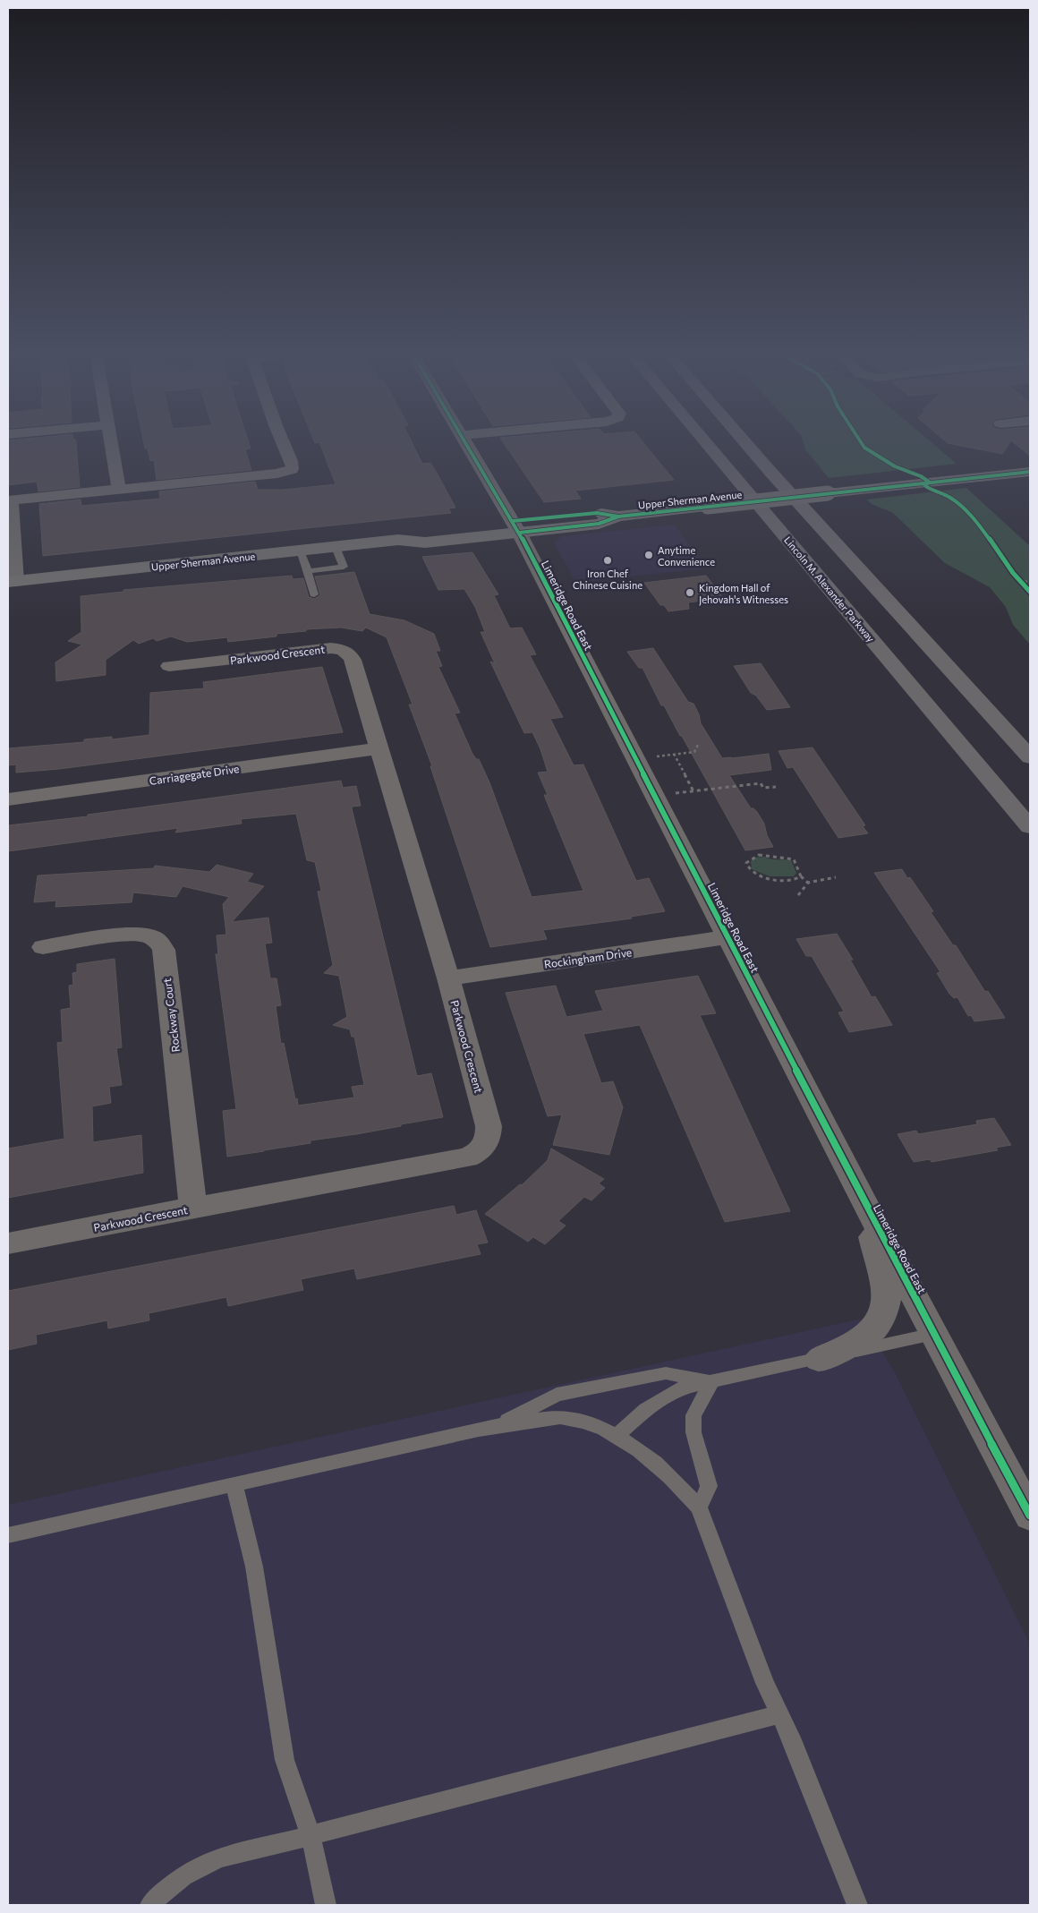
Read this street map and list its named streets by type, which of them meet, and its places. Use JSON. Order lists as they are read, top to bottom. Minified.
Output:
{"streets":{"highway":["Lincoln M. Alexander Parkway"],"main road":["Upper Sherman Avenue"],"street":["Limeridge Road East","Parkwood Crescent","Carriagegate Drive","Rockingham Drive","Rockway Court"]},"crossings":[["Upper Sherman Avenue","Limeridge Road East"],["Limeridge Road East","Rockingham Drive"],["Parkwood Crescent","Carriagegate Drive"],["Parkwood Crescent","Rockingham Drive"],["Parkwood Crescent","Rockway Court"]],"places":["Anytime Convenience","Iron Chef Chinese Cuisine","Kingdom Hall of Jehovah's Witnesses"]}
